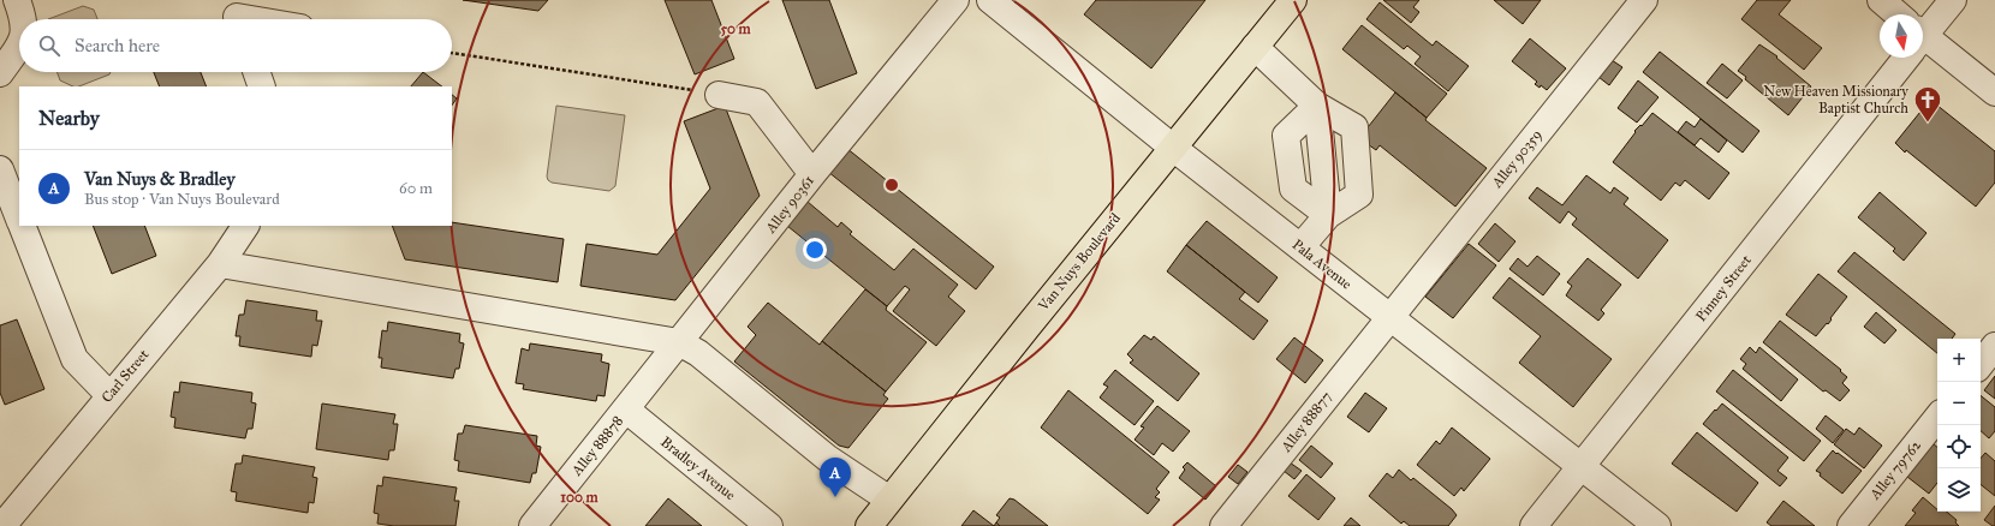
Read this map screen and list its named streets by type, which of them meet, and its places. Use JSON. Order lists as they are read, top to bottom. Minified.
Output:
{"streets":{"main road":["Van Nuys Boulevard"],"street":["Alley 90359","Alley 90361","Pala Avenue","Pinney Street","Carl Street","Alley 88877","Alley 88878","Bradley Avenue","Alley 79762"]},"crossings":[["Alley 90359","Pala Avenue"],["Alley 90359","Alley 88877"],["Alley 90361","Alley 88878"],["Alley 90361","Bradley Avenue"],["Van Nuys Boulevard","Pala Avenue"],["Pala Avenue","Pinney Street"],["Pala Avenue","Alley 88877"],["Alley 88878","Bradley Avenue"]],"places":{"church":["New Heaven Missionary Baptist Church"]},"north":"bottom","page":{"search":"Search here","heading":"Nearby","list":[{"mark":"A","name":"Van Nuys & Bradley","note":"Bus stop · Van Nuys Boulevard","value":"60 m"}],"map_buttons":["+","−"],"pins":"A"},"rings":["50 m","100 m"]}
